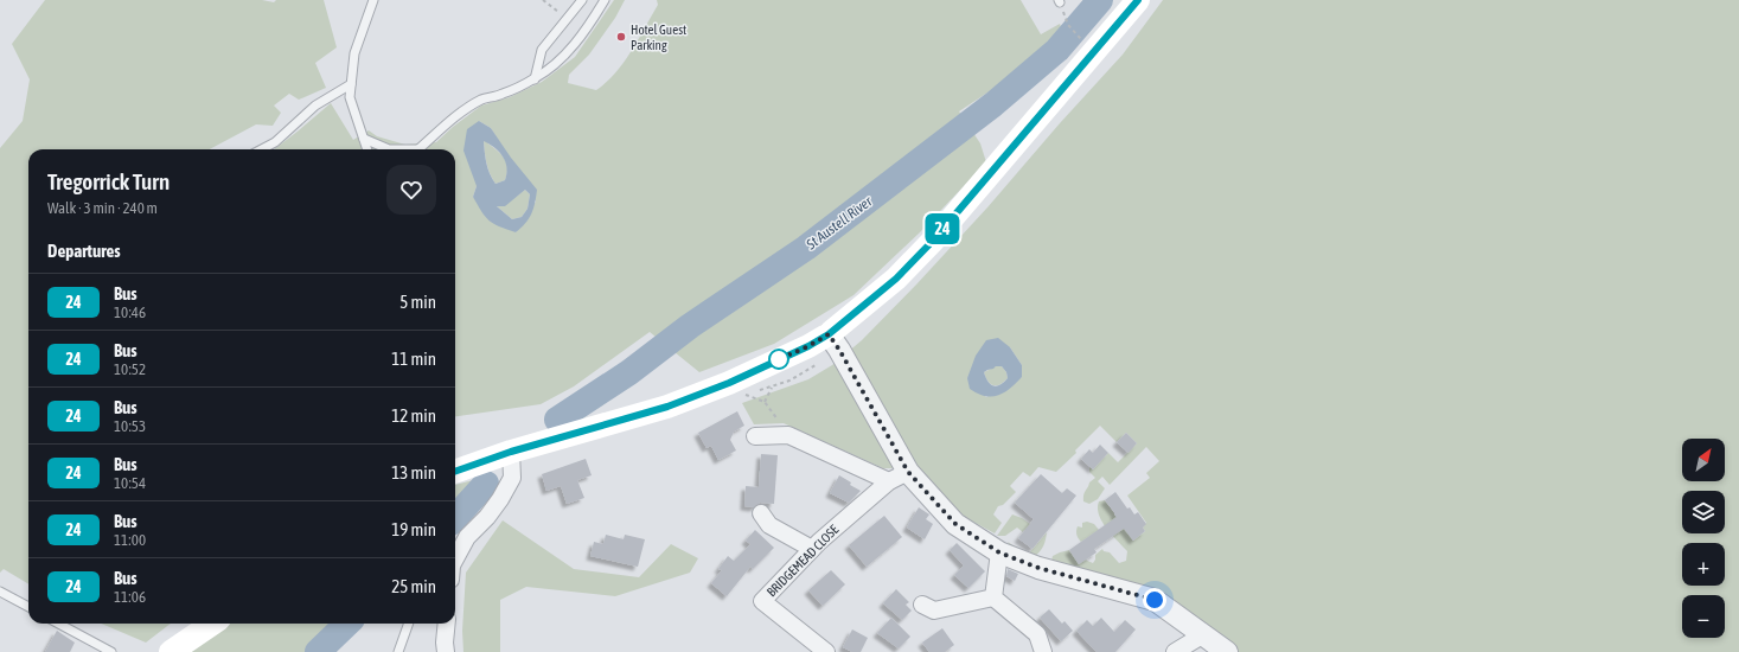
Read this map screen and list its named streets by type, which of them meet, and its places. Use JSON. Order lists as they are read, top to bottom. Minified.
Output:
{"streets":{"street":["BRIDGEMEAD CLOSE"]},"water":["St Austell River"],"places":["Hotel Guest Parking"],"lines":["bus line 24"],"north":"top right","page":{"on_map":"24","heading":[["Tregorrick Turn","Walk · 3 min · 240 m"],"Departures"],"list":[{"mark":"24","name":"Bus","note":"10:46","value":"5 min"},{"mark":"24","name":"Bus","note":"10:52","value":"11 min"},{"mark":"24","name":"Bus","note":"10:53","value":"12 min"},{"mark":"24","name":"Bus","note":"10:54","value":"13 min"},{"mark":"24","name":"Bus","note":"11:00","value":"19 min"},{"mark":"24","name":"Bus","note":"11:06","value":"25 min"}],"map_buttons":["+","−"]}}
